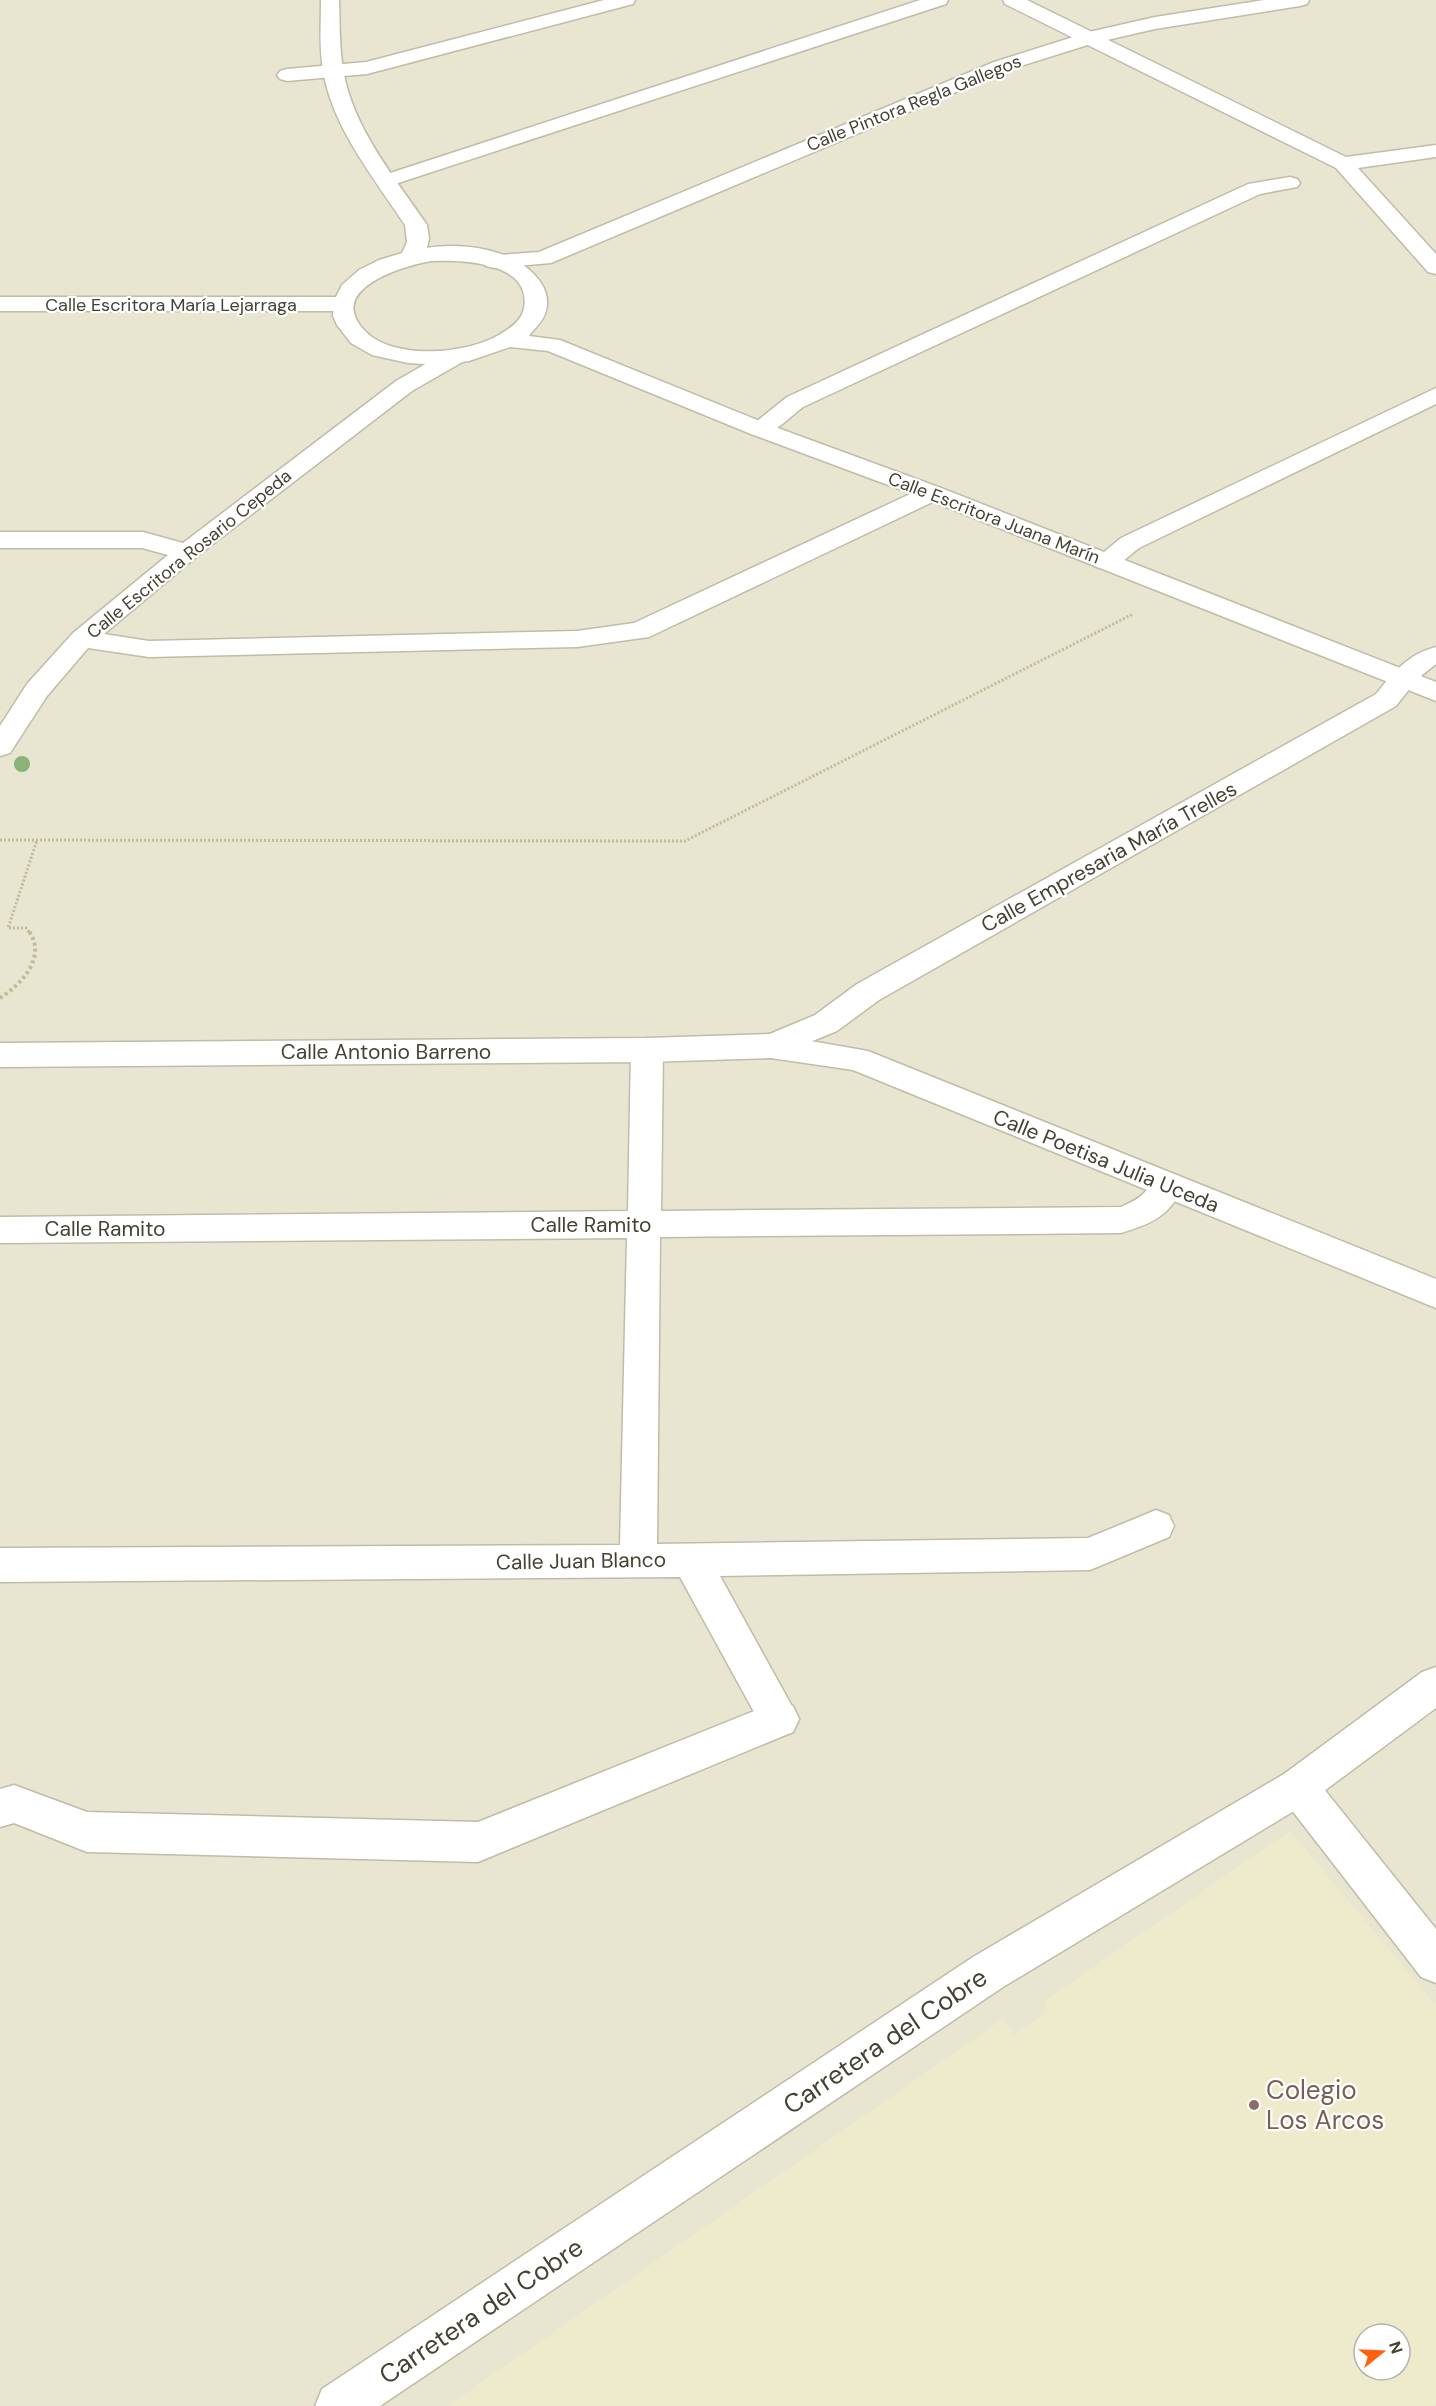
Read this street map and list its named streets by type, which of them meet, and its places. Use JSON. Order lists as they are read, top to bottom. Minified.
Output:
{"streets":{"street":["Calle Pintora Regla Gallegos","Calle Escritora María Lejarraga","Calle Escritora Juana Marín","Calle Escritora Rosario Cepeda","Calle Empresaria María Trelles","Calle Antonio Barreno","Calle Poetisa Julia Uceda","Calle Ramito","Calle Juan Blanco","Carretera del Cobre"]},"crossings":[["Calle Escritora Juana Marín","Calle Empresaria María Trelles"],["Calle Empresaria María Trelles","Calle Antonio Barreno"],["Calle Empresaria María Trelles","Calle Poetisa Julia Uceda"],["Calle Antonio Barreno","Calle Poetisa Julia Uceda"],["Calle Poetisa Julia Uceda","Calle Ramito"]],"places":["Colegio Los Arcos"],"north":"right"}
